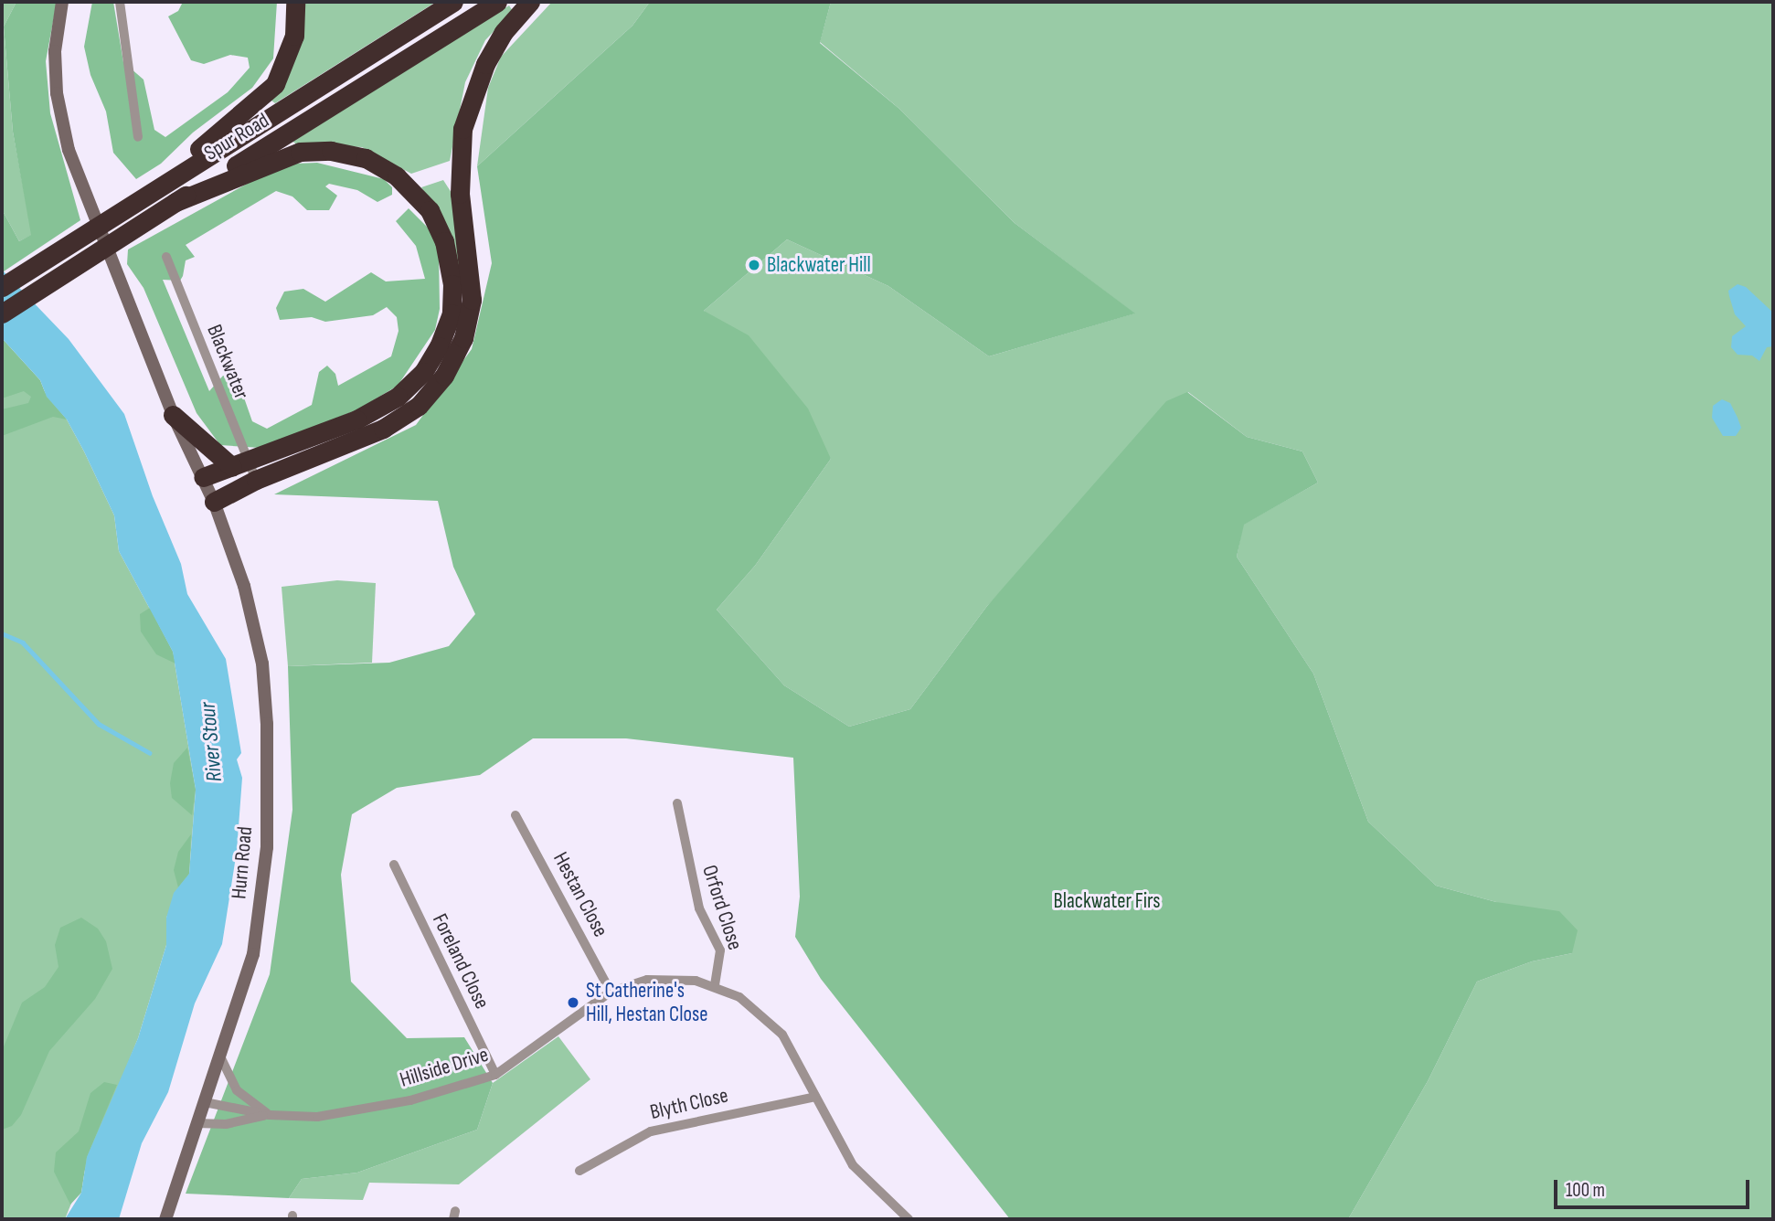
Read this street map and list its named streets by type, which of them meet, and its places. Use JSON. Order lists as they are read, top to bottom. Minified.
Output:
{"streets":{"highway":["Spur Road"],"main road":["Hurn Road"],"street":["Blackwater","Hestan Close","Orford Close","Foreland Close","Hillside Drive","Blyth Close"]},"crossings":[["Hurn Road","Hillside Drive"],["Hestan Close","Hillside Drive"],["Orford Close","Hillside Drive"],["Foreland Close","Hillside Drive"],["Hillside Drive","Blyth Close"]],"water":["River Stour"],"parks":["Blackwater Firs"],"places":["Blackwater Hill","St Catherine's Hill, Hestan Close"],"scale_bar":"100 m"}
